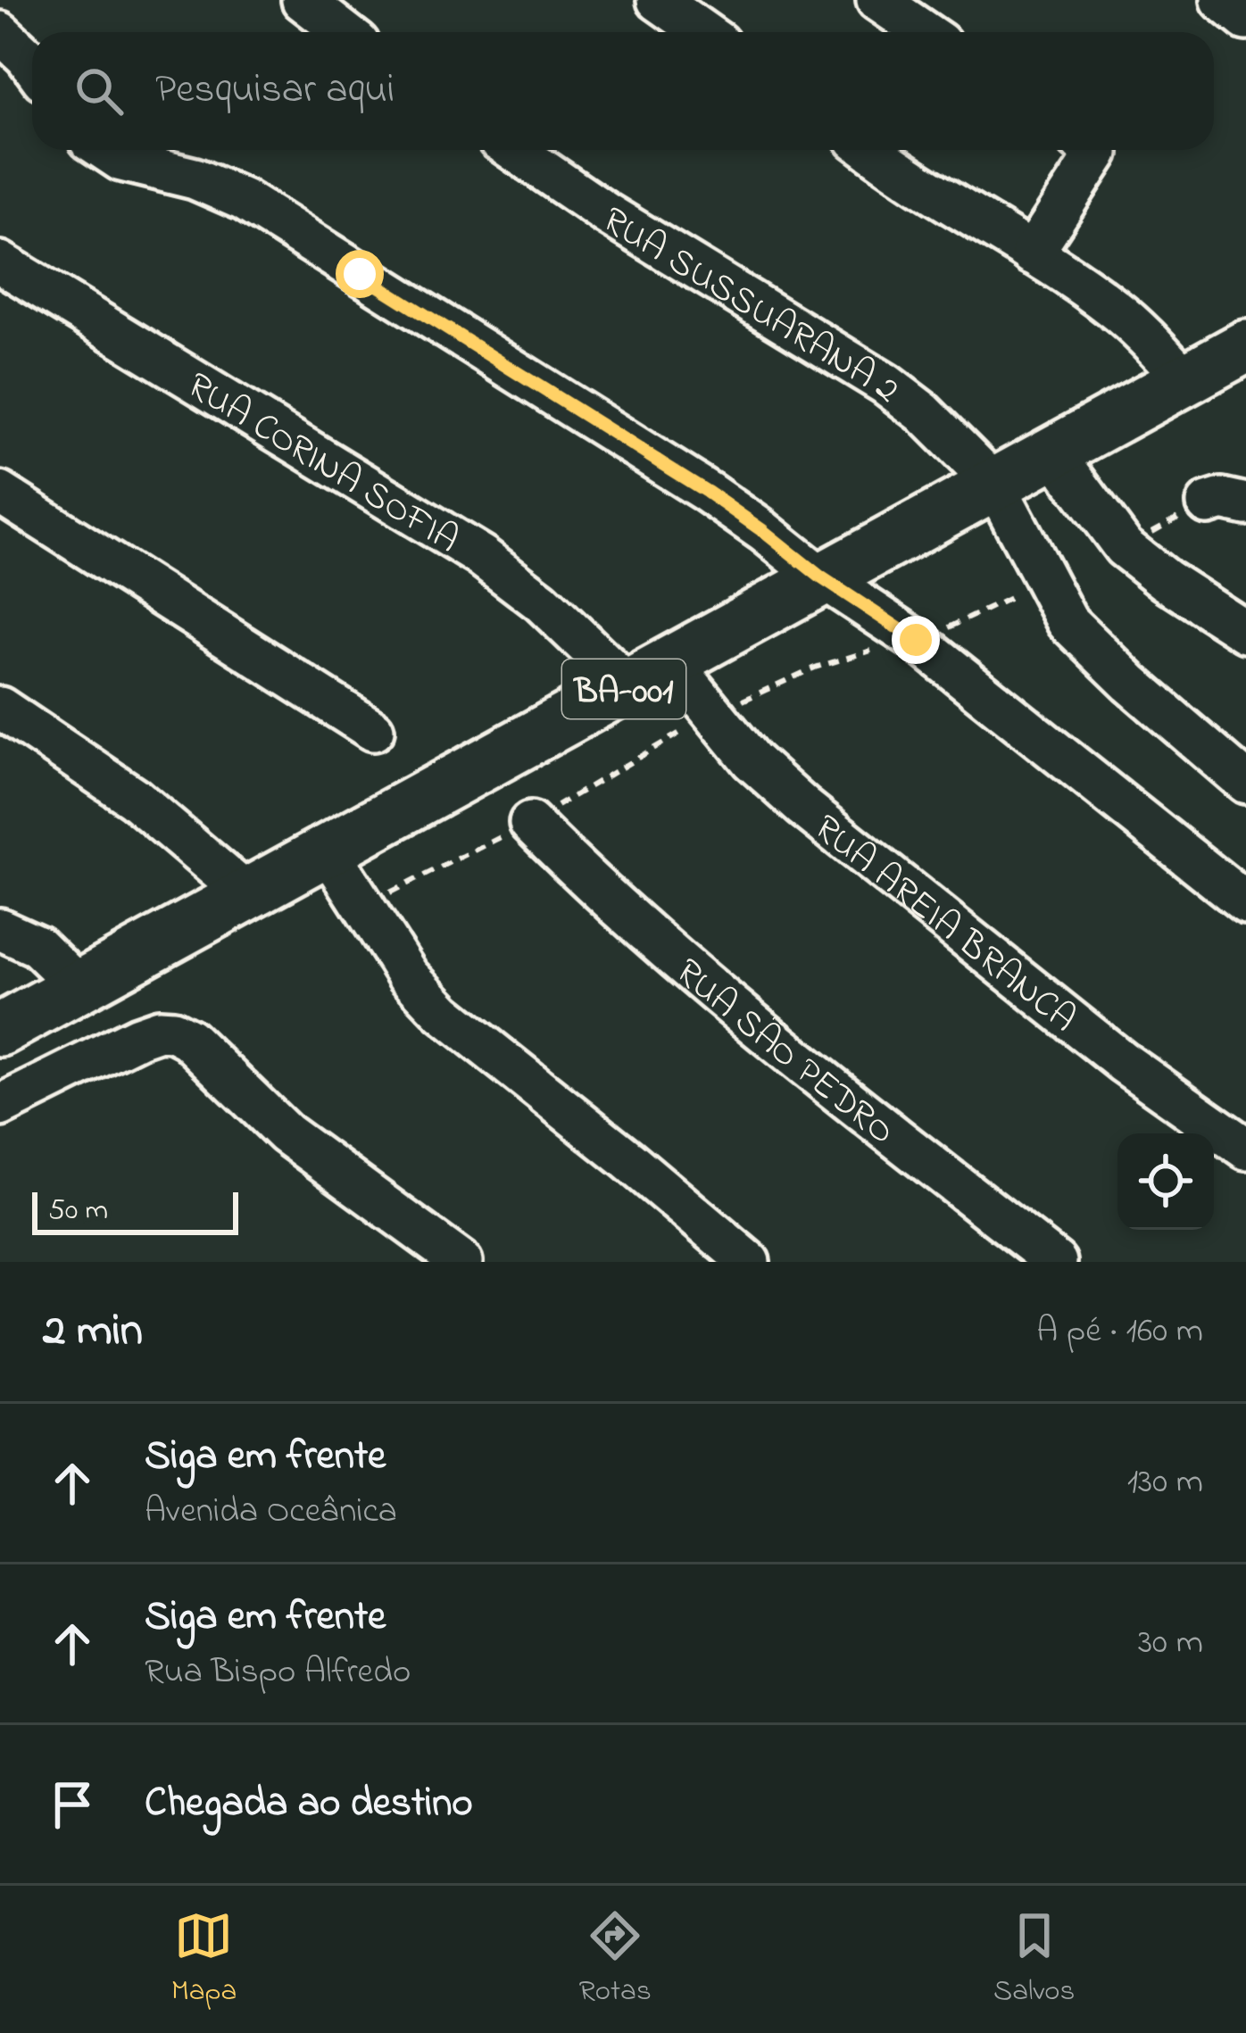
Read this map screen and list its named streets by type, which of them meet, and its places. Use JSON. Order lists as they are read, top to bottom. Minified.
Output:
{"streets":{"main road":["BA-001"],"street":["RUA SUSSUARANA 2","RUA CORINA SOFIA","RUA AREIA BRANCA","RUA SÃO PEDRO"]},"crossings":[["RUA SUSSUARANA 2","BA-001"],["RUA CORINA SOFIA","BA-001"],["RUA CORINA SOFIA","RUA AREIA BRANCA"],["BA-001","RUA AREIA BRANCA"]],"scale_bar":"50 m","page":{"search":"Pesquisar aqui","scale":"50 m","heading":["2 min","A pé · 160 m"],"list":[["Siga em frente","Avenida Oceânica","130 m"],["Siga em frente","Rua Bispo Alfredo","30 m"],"Chegada ao destino"],"nav":["Mapa","Rotas","Salvos"]}}
